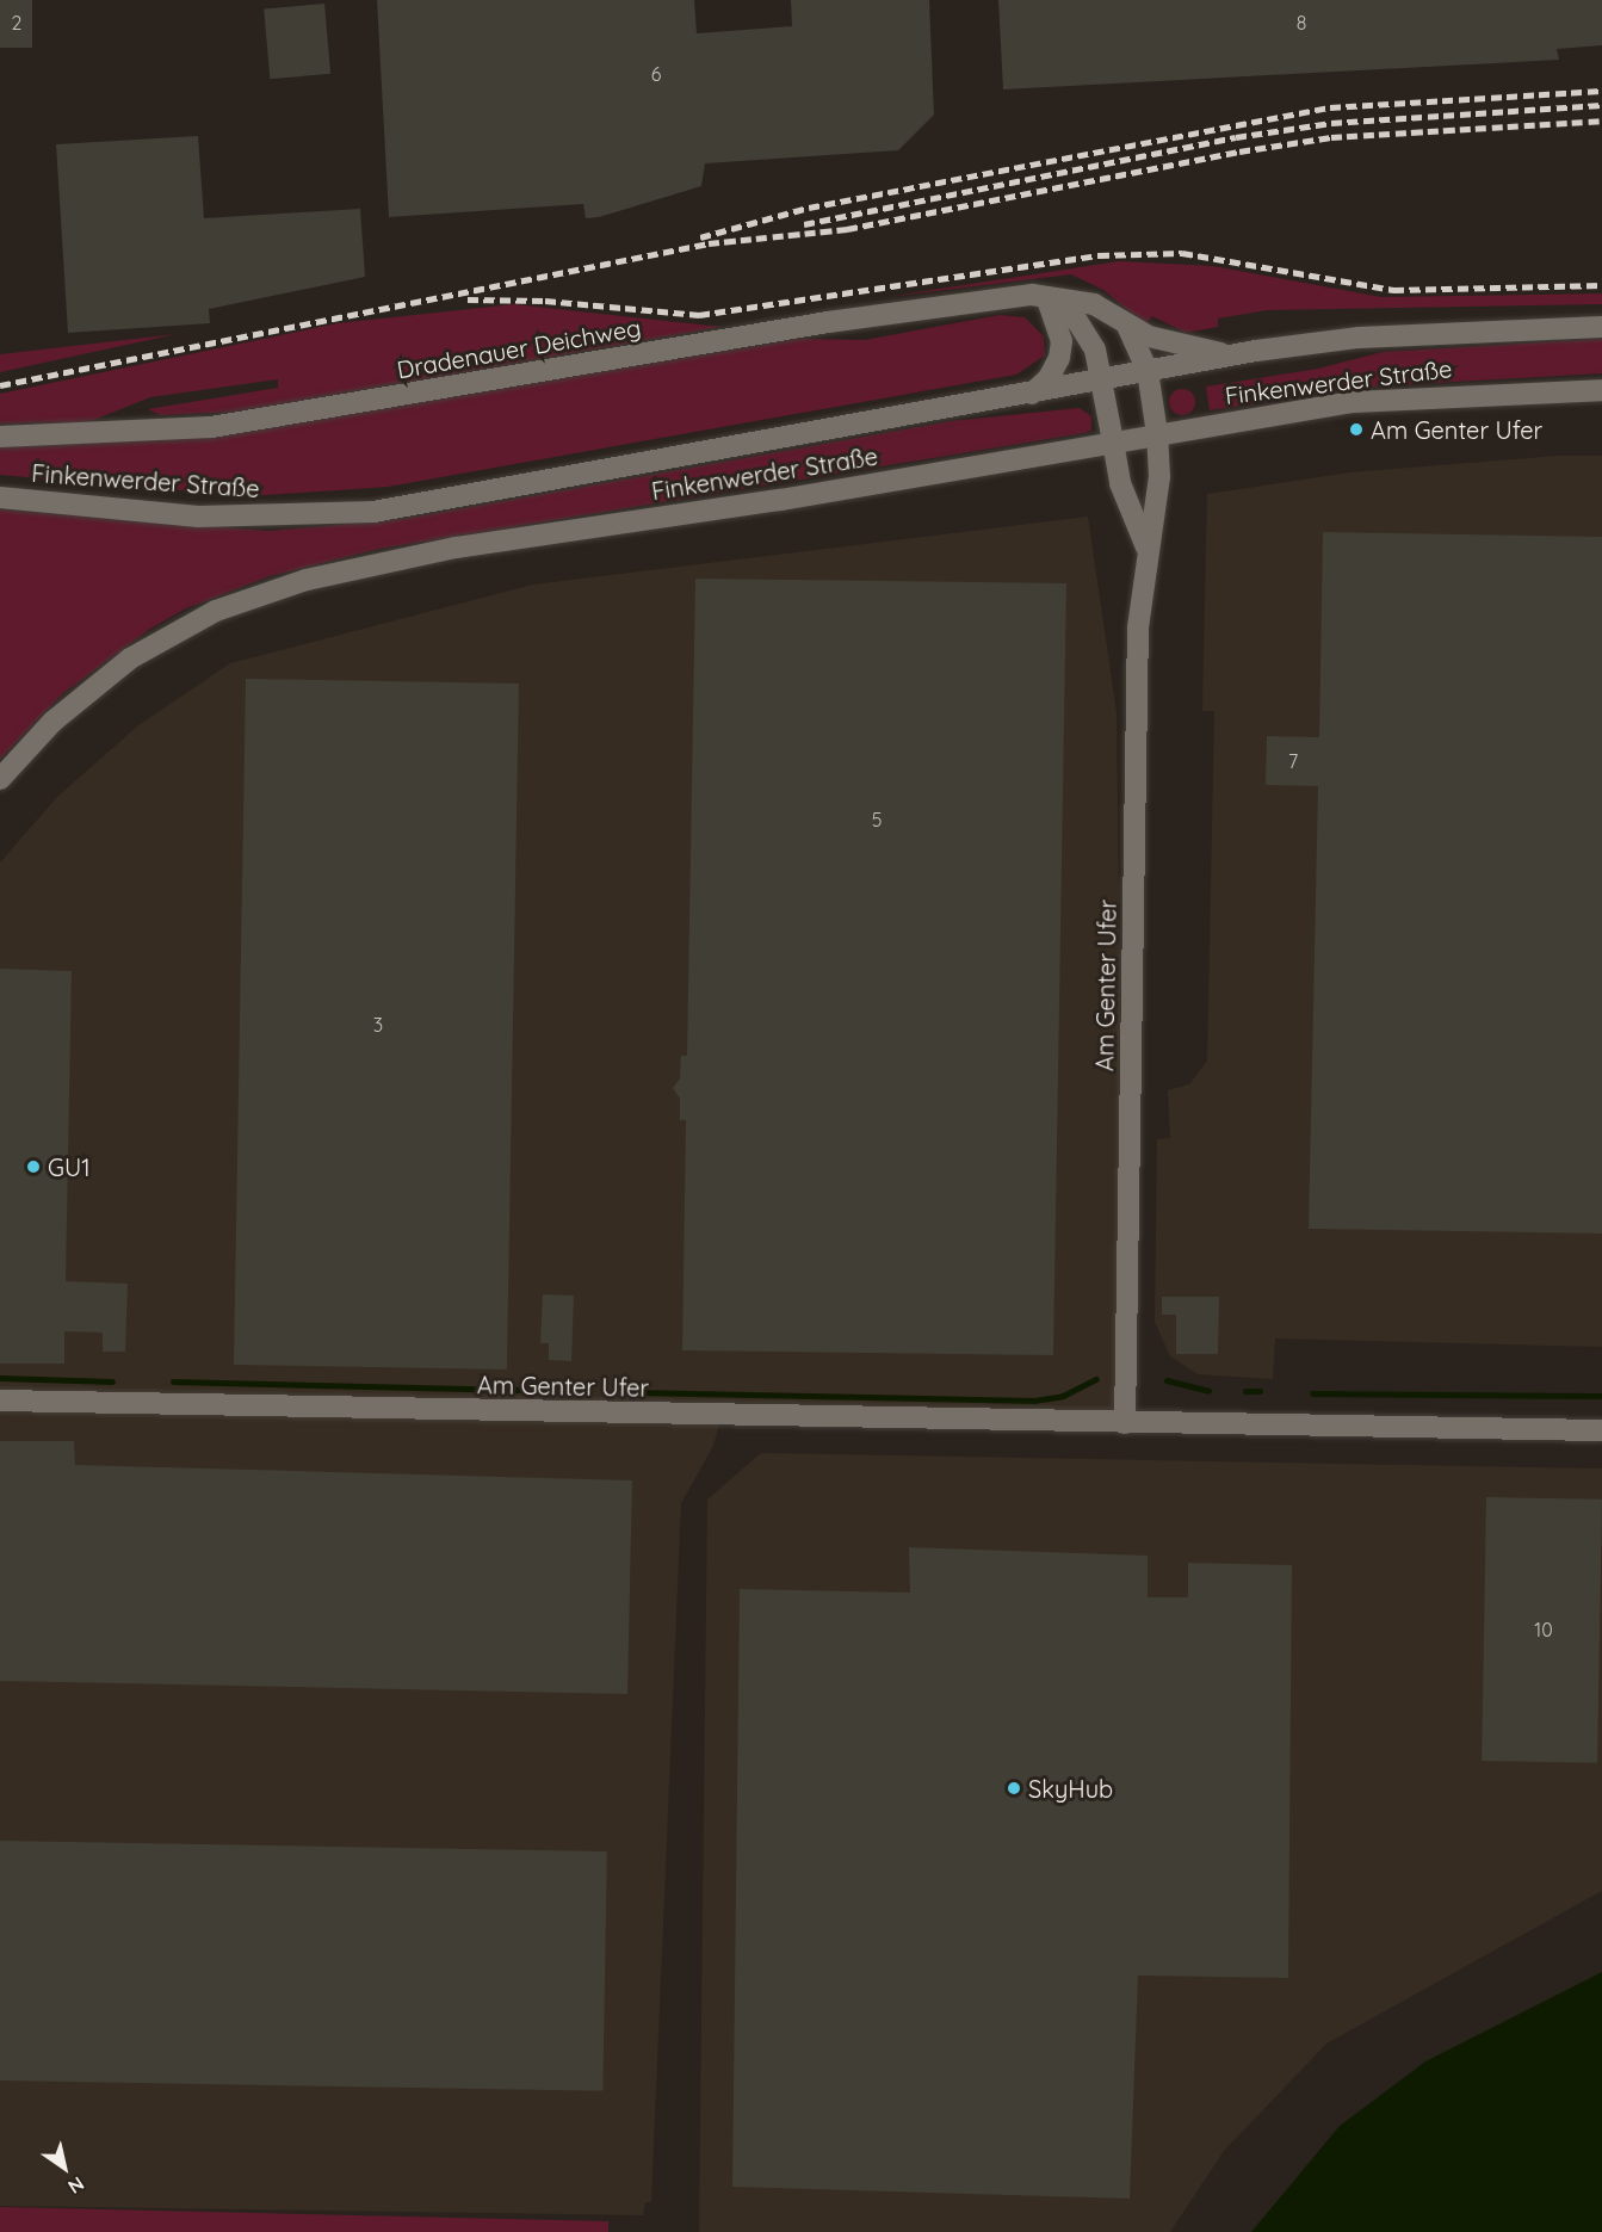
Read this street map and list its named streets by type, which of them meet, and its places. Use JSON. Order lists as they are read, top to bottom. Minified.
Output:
{"streets":{"main road":["Dradenauer Deichweg","Finkenwerder Straße","Am Genter Ufer"]},"crossings":[["Dradenauer Deichweg","Finkenwerder Straße"],["Finkenwerder Straße","Am Genter Ufer"]],"places":["Am Genter Ufer","GU1","SkyHub"],"house_numbers":["2","8","6","7","5","3","10"],"north":"bottom right"}
